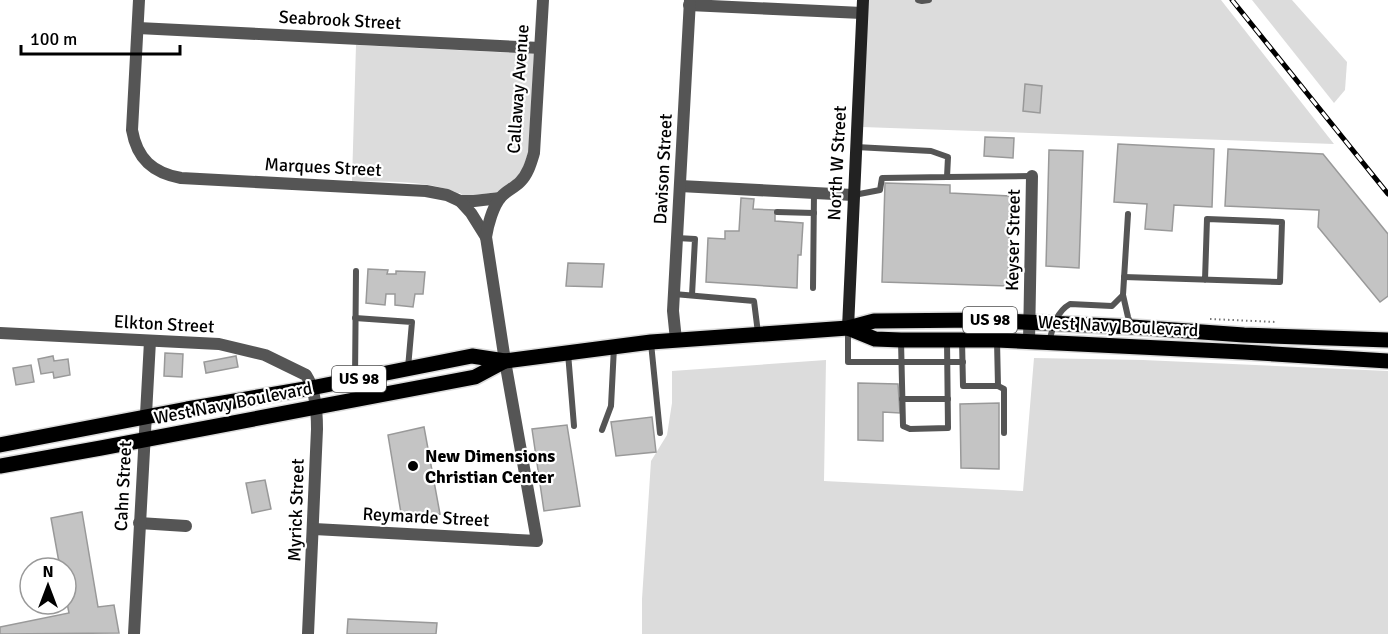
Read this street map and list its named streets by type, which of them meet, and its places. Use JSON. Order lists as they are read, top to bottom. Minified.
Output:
{"streets":{"main road":["North W Street","US 98","West Navy Boulevard"],"street":["Seabrook Street","Callaway Avenue","Marques Street","Davison Street","Keyser Street","Elkton Street","Cahn Street","Myrick Street","Reymarde Street"]},"crossings":[["Seabrook Street","Callaway Avenue"],["Seabrook Street","Marques Street"],["Callaway Avenue","Marques Street"],["Callaway Avenue","West Navy Boulevard"],["Callaway Avenue","Reymarde Street"],["North W Street","West Navy Boulevard"],["Davison Street","West Navy Boulevard"],["Keyser Street","West Navy Boulevard"],["Elkton Street","West Navy Boulevard"],["Elkton Street","Cahn Street"],["Elkton Street","Myrick Street"],["West Navy Boulevard","Cahn Street"],["West Navy Boulevard","Myrick Street"],["Myrick Street","Reymarde Street"]],"places":["New Dimensions Christian Center"],"scale_bar":"100 m","north":"top"}
